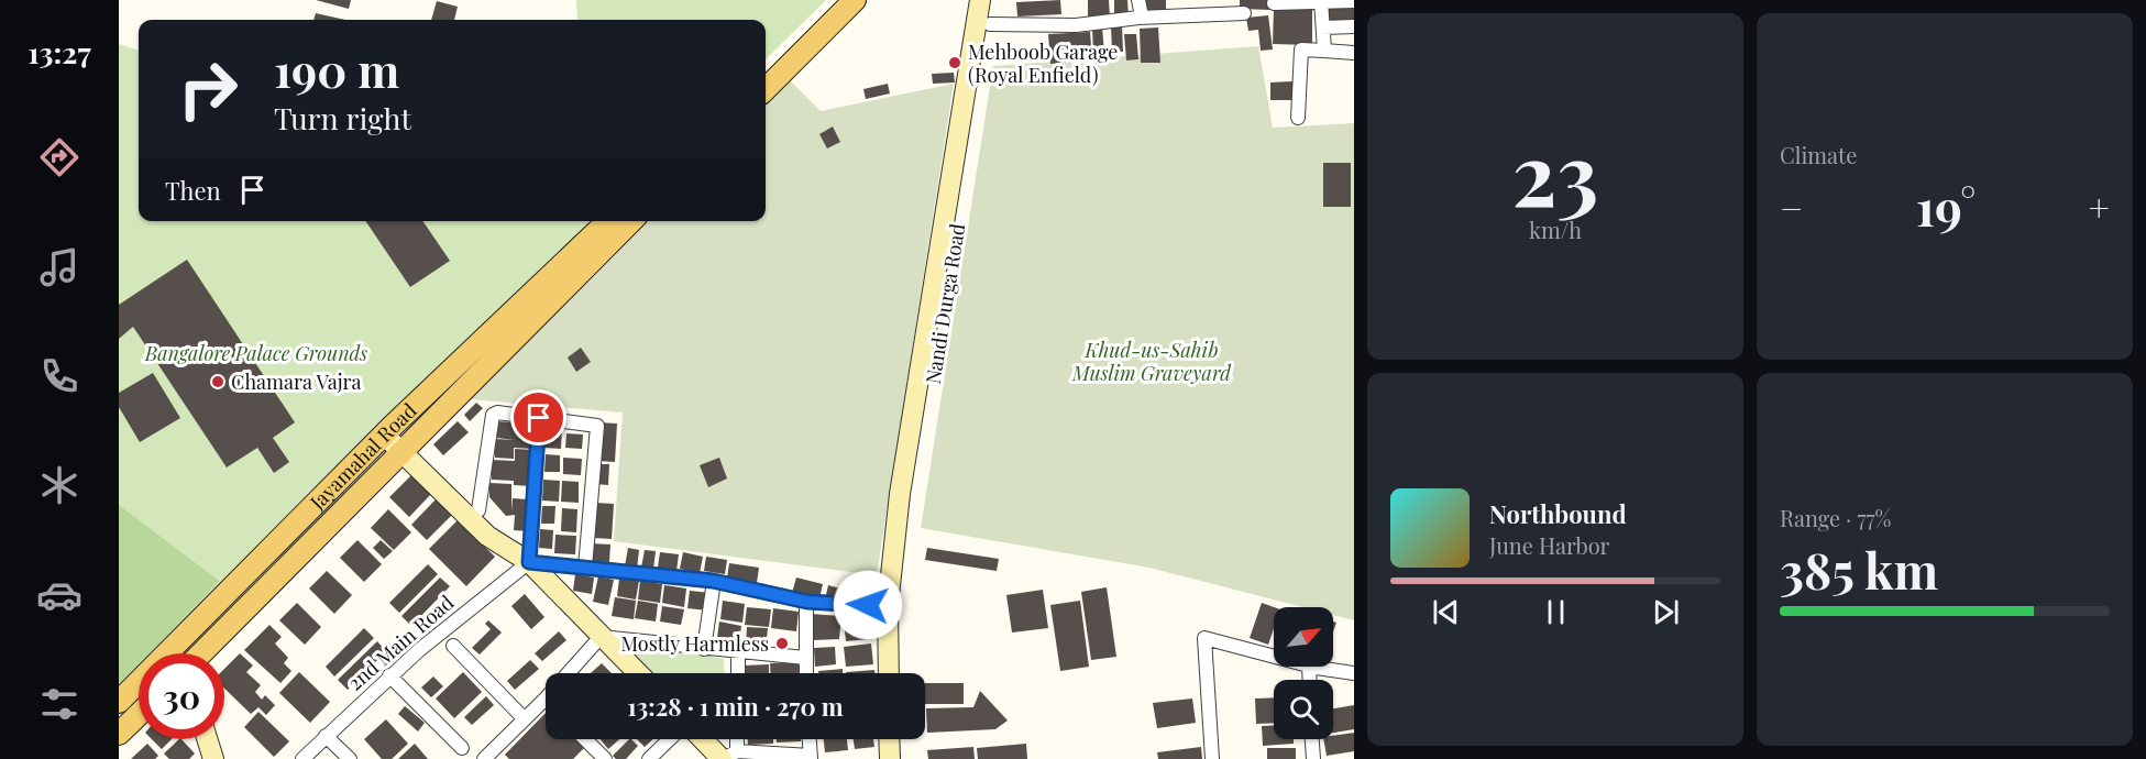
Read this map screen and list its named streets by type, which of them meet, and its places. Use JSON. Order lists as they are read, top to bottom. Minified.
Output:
{"streets":{"main road":["Nandi Durga Road","Jayamahal Road"],"street":["2nd Main Road"]},"parks":["Khud-us-Sahib Muslim Graveyard","Bangalore Palace Grounds"],"places":["Mehboob Garage (Royal Enfield)","Chamara Vajra","Mostly Harmless"],"north":"top right","page":{"tabs":"13:27","tile":[["23","km/h"],"Climate",["Range · 77%","385 km"]],"turn":["190 m","Turn right"],"then":"Then","heat":["−","19°","+"],"song":["Northbound","June Harbor"],"limit":"30","trip":"13:28 · 1 min · 270 m"}}
